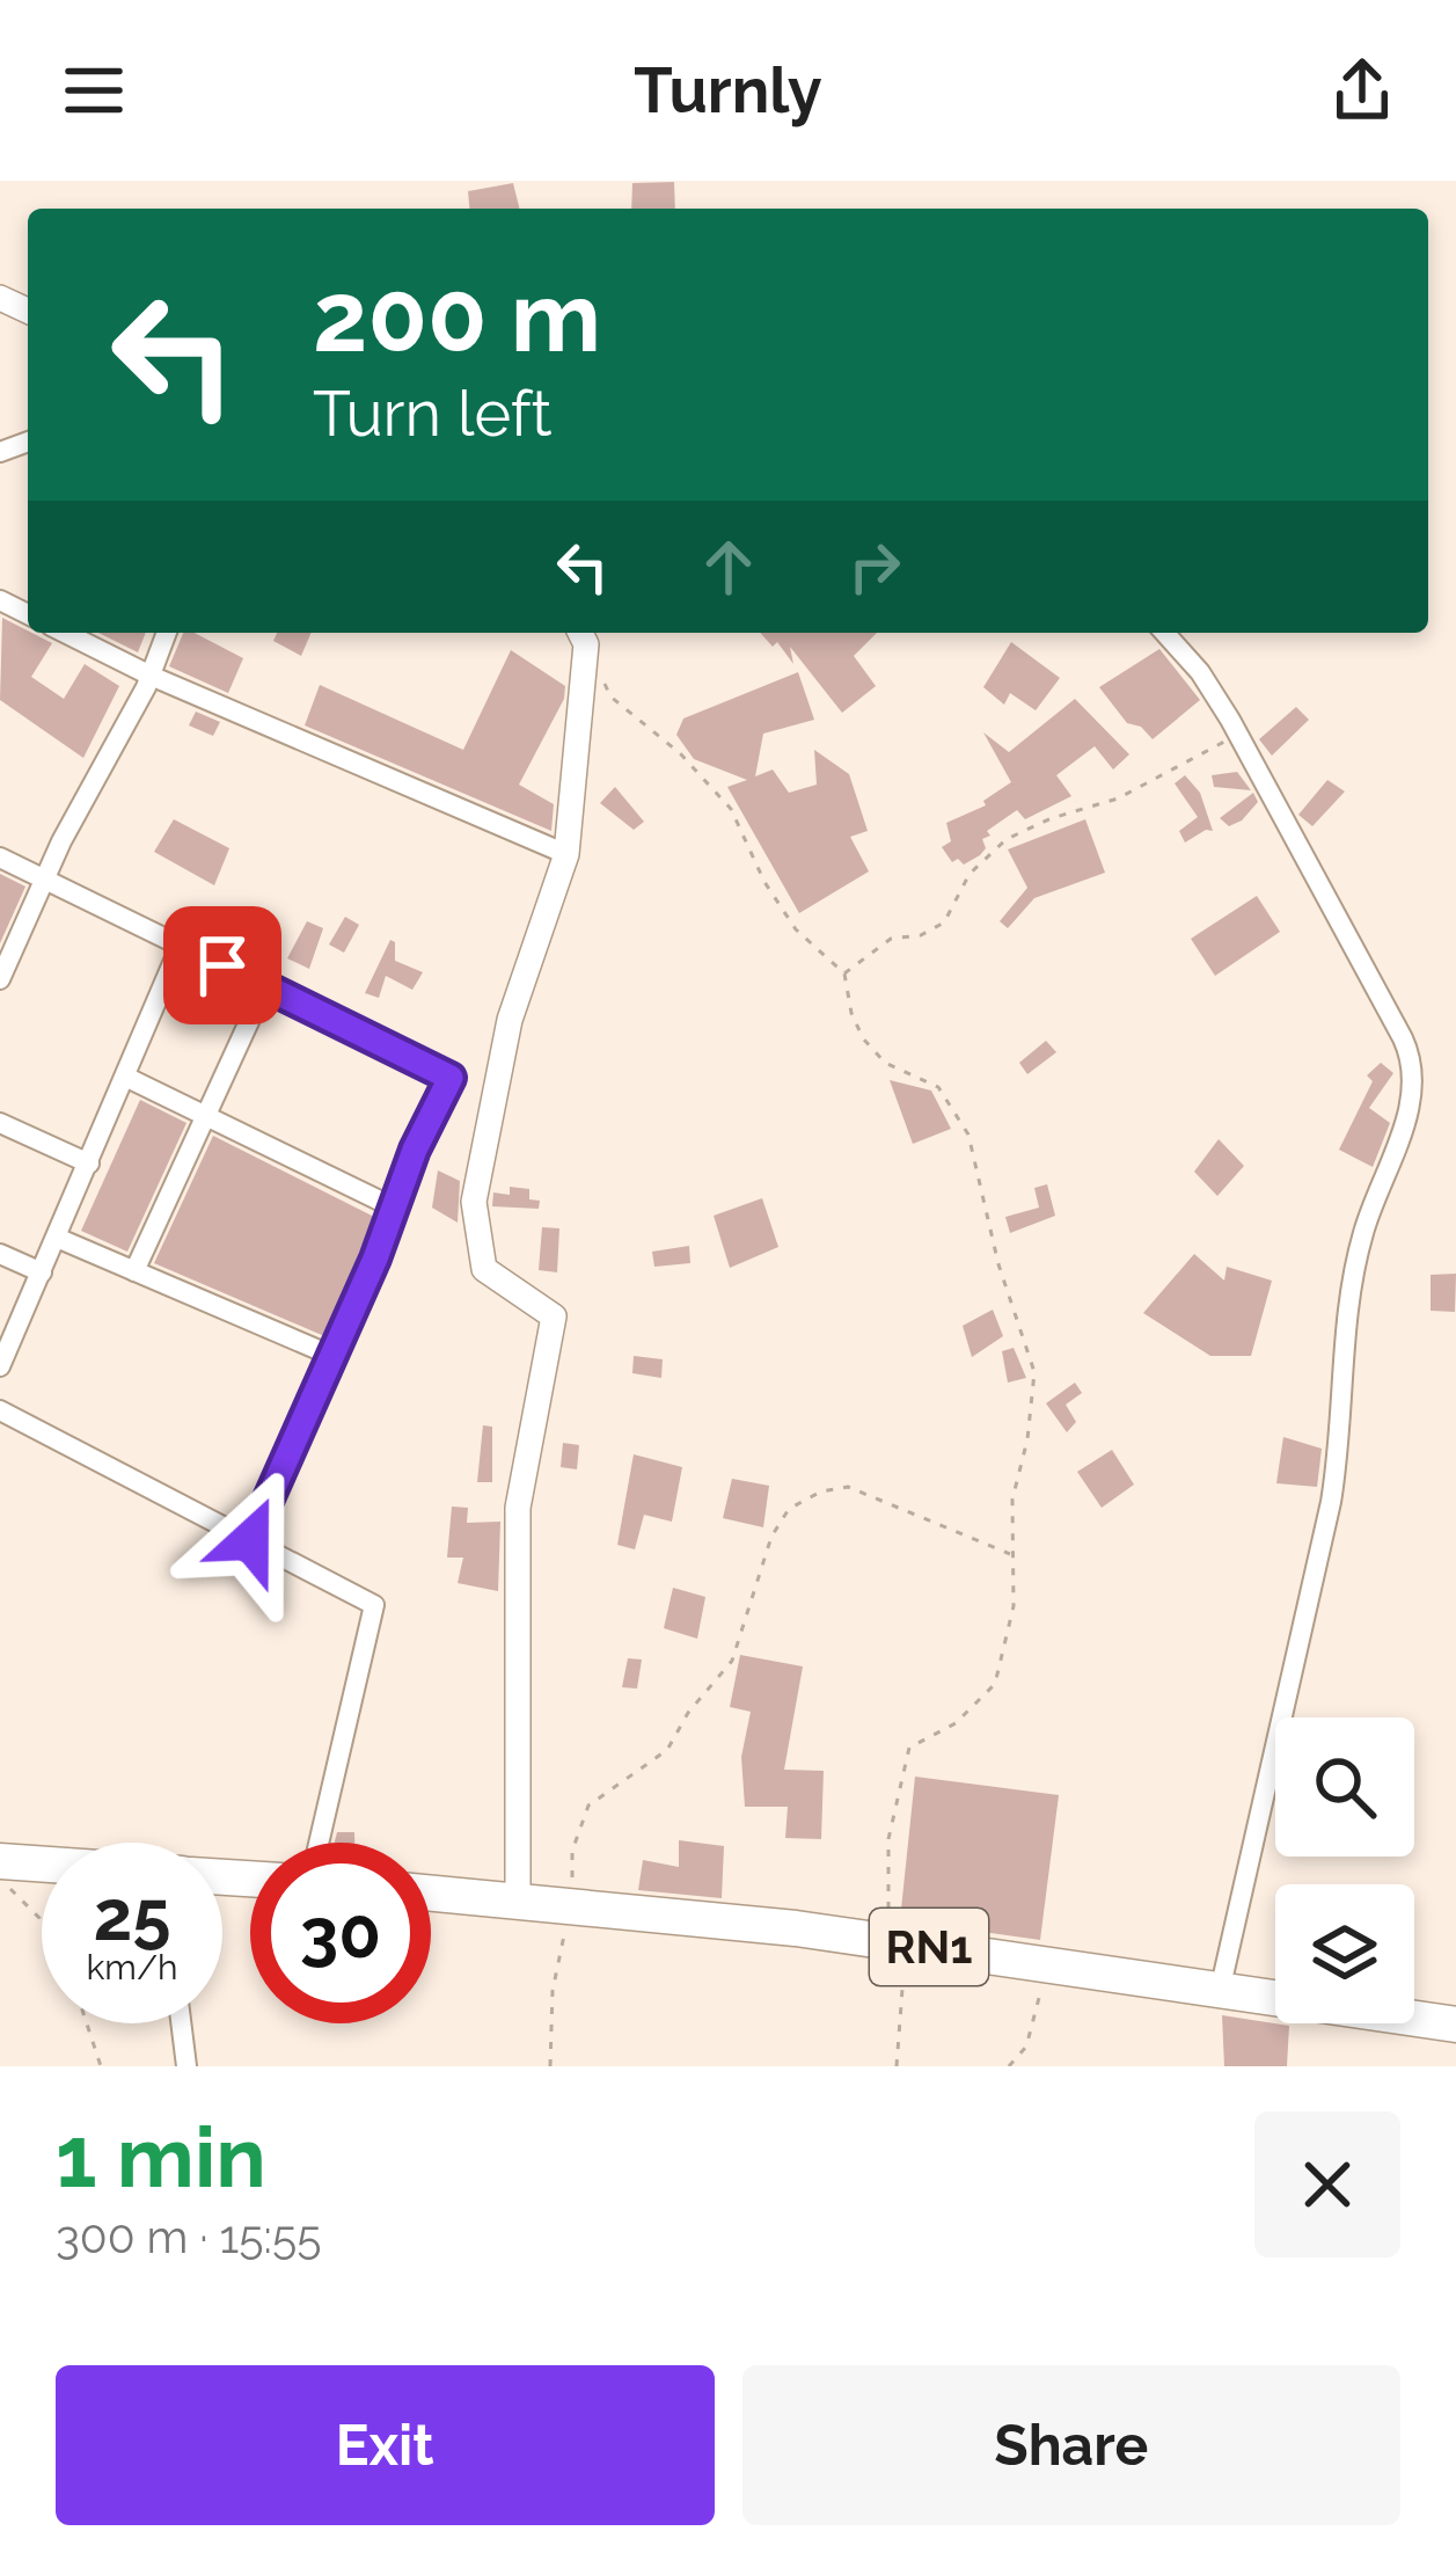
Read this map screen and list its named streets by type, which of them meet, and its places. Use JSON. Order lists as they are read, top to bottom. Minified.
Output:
{"streets":{"highway":["RN1"]},"page":{"header":"Turnly","turn":["200 m","Turn left"],"speed":"25 km/h","limit":"30","heading":["1 min","300 m · 15:55"],"buttons":["Exit","Share"]}}
